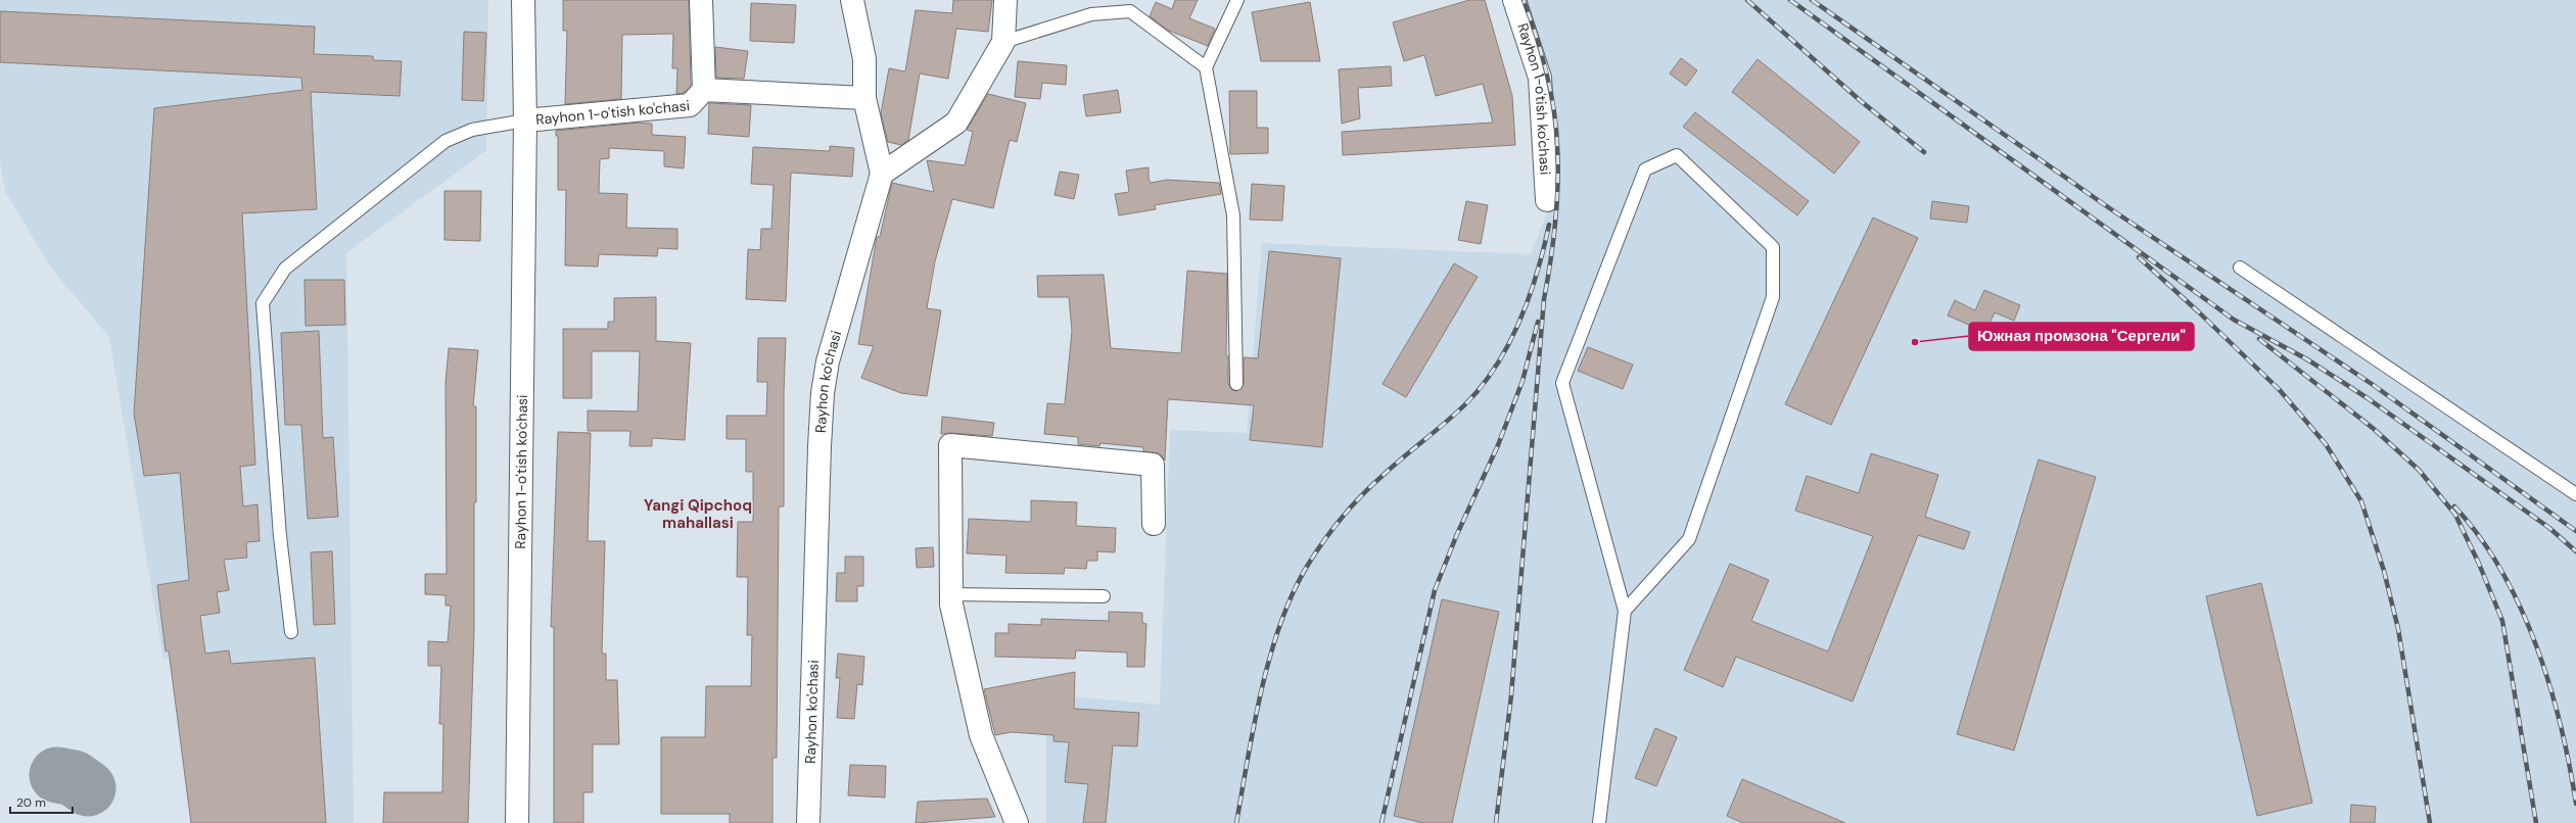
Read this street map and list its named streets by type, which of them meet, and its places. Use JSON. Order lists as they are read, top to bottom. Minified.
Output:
{"streets":{"street":["Rayhon 1-o'tish ko'chasi","Rayhon ko'chasi"]},"districts":["Yangi Qipchoq mahallasi"],"places":["Южная промзона \"Сергели\""],"scale_bar":"20 m"}
